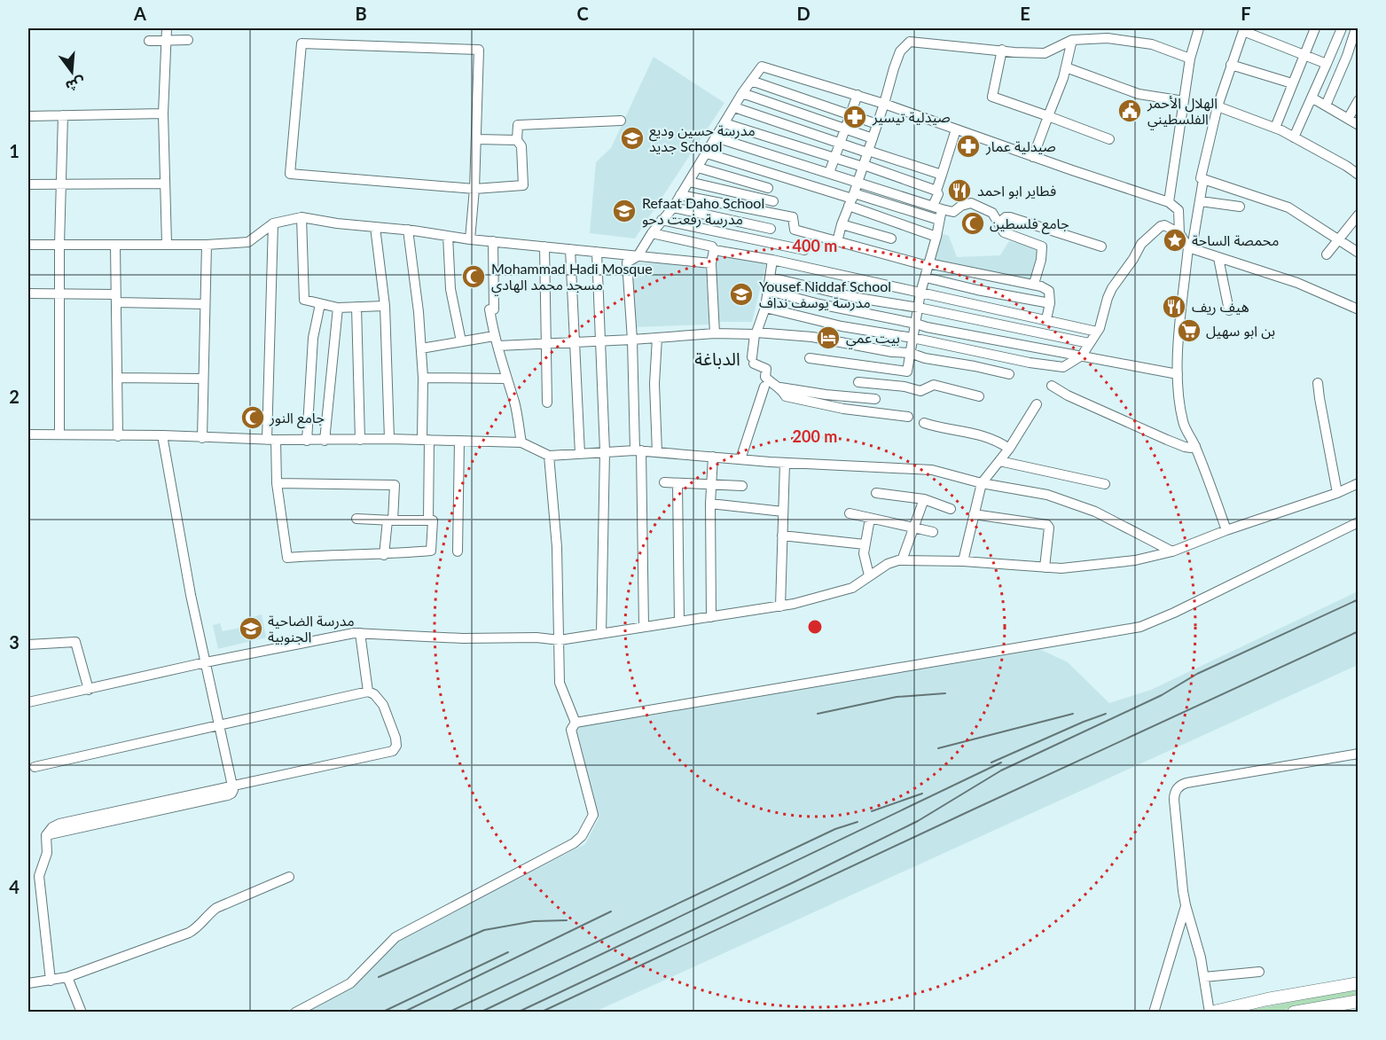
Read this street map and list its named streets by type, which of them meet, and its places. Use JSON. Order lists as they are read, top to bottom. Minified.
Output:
{"districts":["الدباغة"],"places":{"public building":["الهلال الأحمر الفلسطيني"],"pharmacy":["صيدلية تيسير","صيدلية عمار"],"school or university":["مدرسة حسين وديع جديد School","Refaat Daho School مدرسة رفعت دحو","Yousef Niddaf School مدرسة يوسف نداف","مدرسة الضاحية الجنوبية"],"restaurant":["فطاير ابو احمد","هيف ريف"],"mosque":["جامع فلسطين","Mohammad Hadi Mosque مسجد محمد الهادي","جامع النور"],"place":["محمصة الساحة"],"supermarket":["بن ابو سهيل"],"hotel":["بيت عمي"]},"north":"bottom","grid":{"columns":["A","B","C","D","E","F"],"rows":["1","2","3","4"]},"rings":["400 m","200 m"]}
